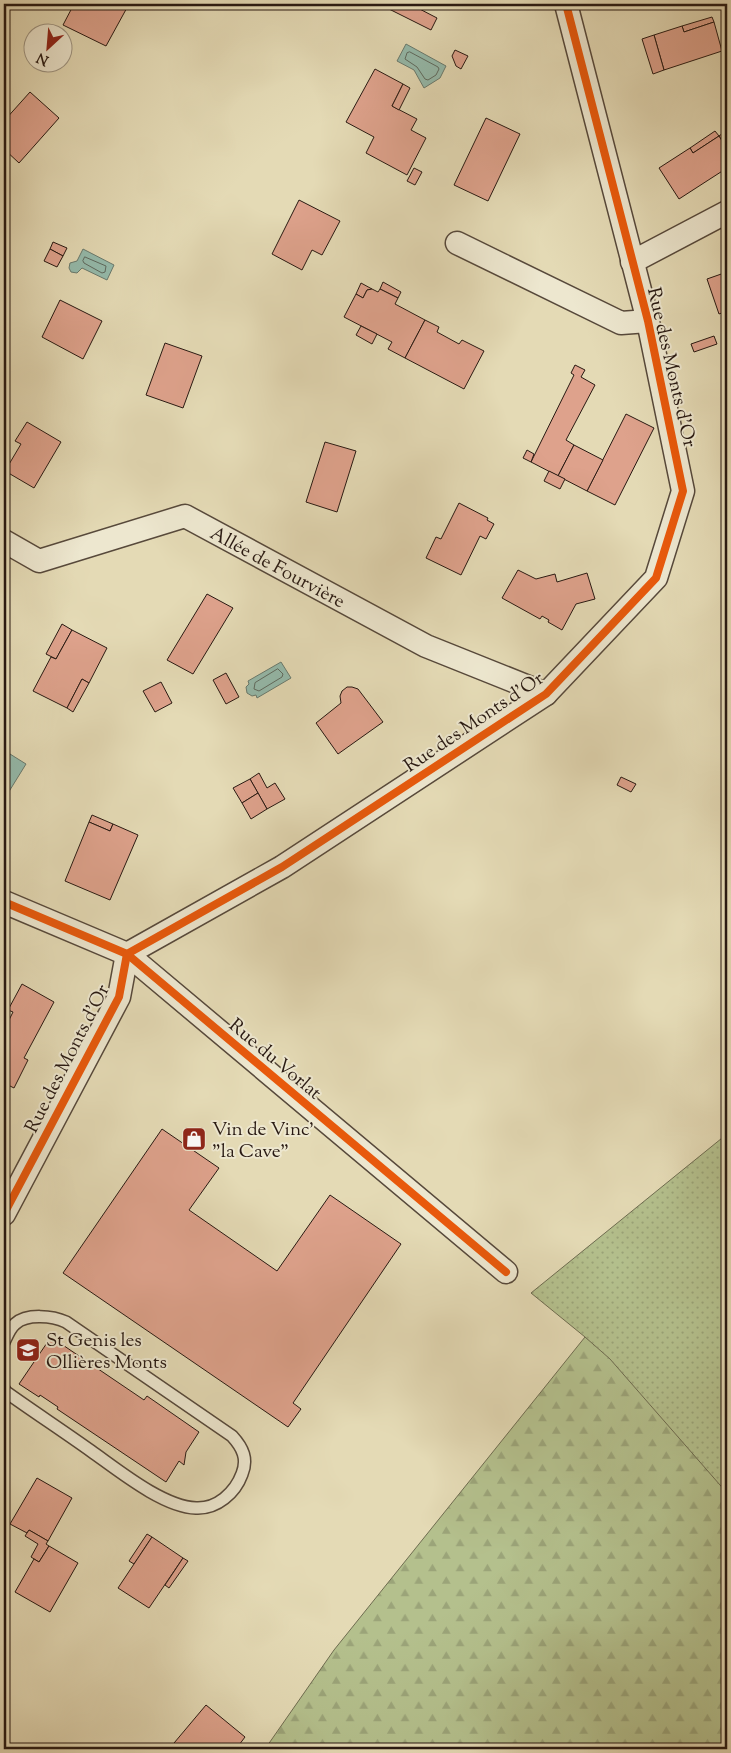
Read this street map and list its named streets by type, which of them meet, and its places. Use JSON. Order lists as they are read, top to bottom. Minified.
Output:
{"streets":{"street":["Rue des Monts d'Or","Allée de Fourvière","Rue du Vorlat"]},"crossings":[["Rue des Monts d'Or","Allée de Fourvière"],["Rue des Monts d'Or","Rue du Vorlat"]],"places":{"shop":["Vin de Vinc' \"la Cave\""],"school or university":["St Genis les Ollières Monts"]},"north":"bottom left"}
